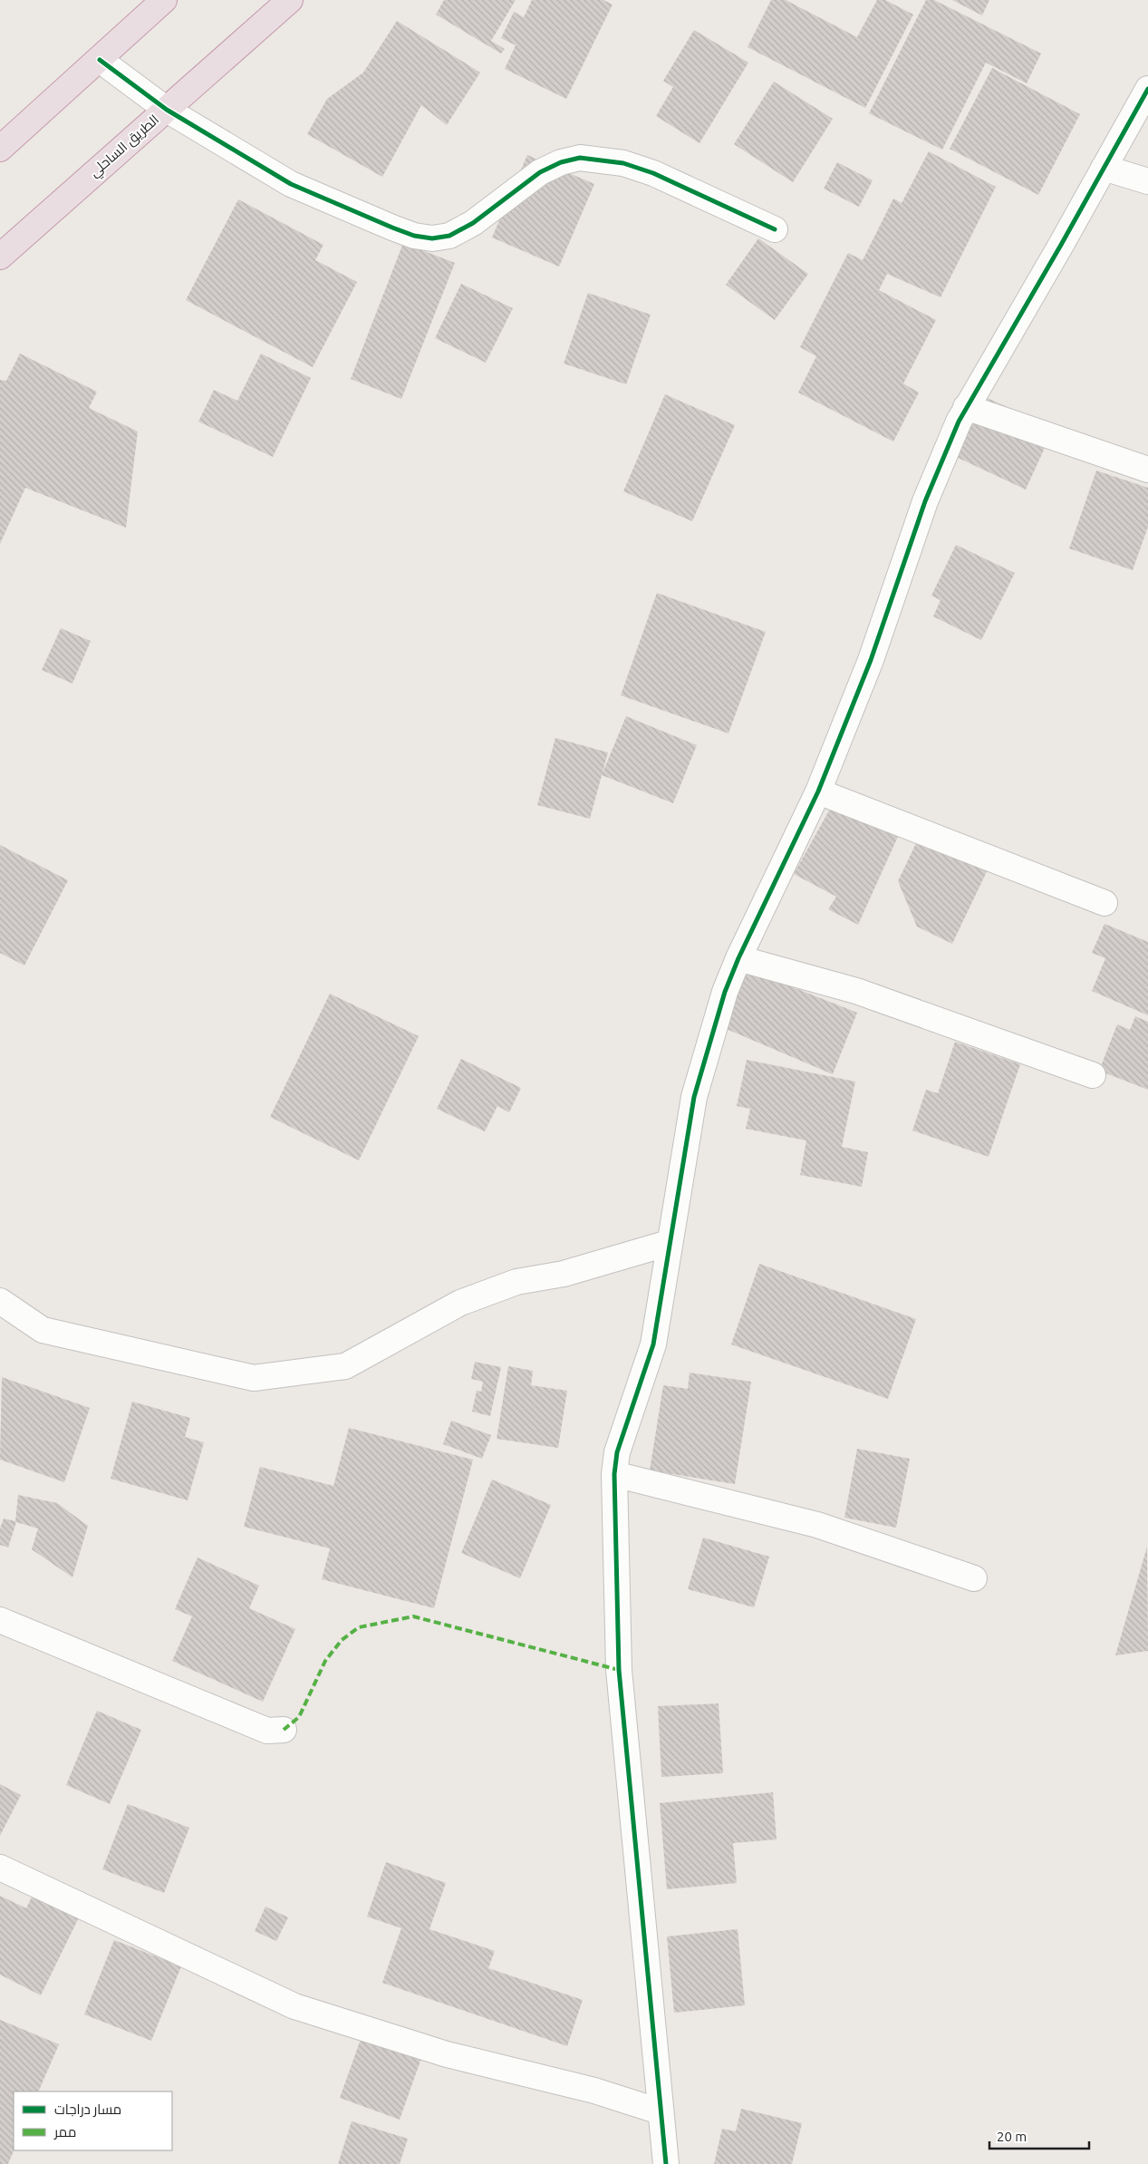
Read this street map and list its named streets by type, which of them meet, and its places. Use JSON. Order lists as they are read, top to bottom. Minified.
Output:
{"streets":{"highway":["الطريق الساحلي"]},"legend":["مسار دراجات","ممر"],"scale_bar":"20 m"}
